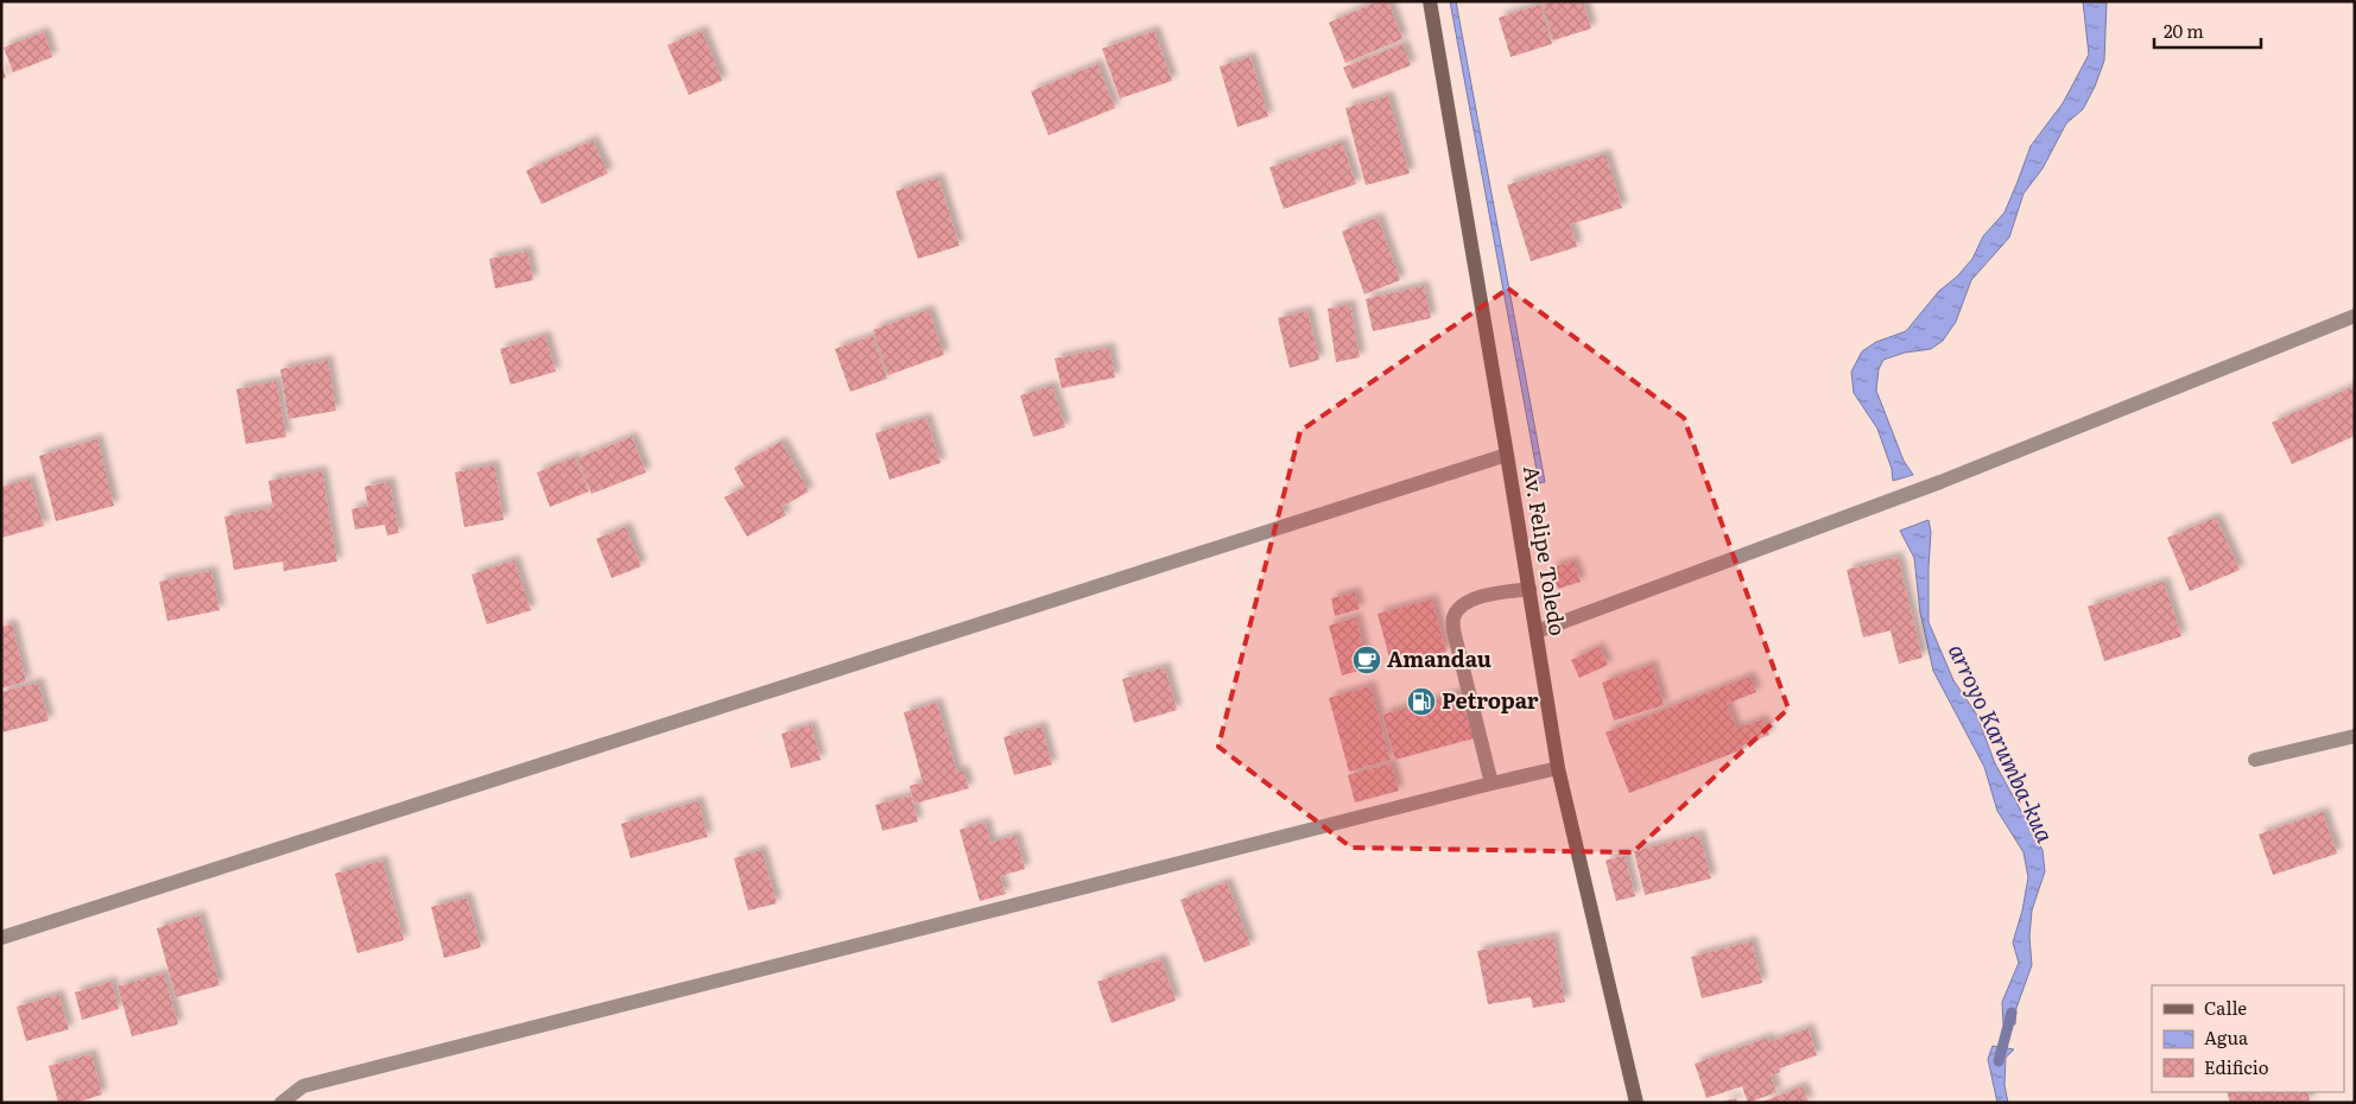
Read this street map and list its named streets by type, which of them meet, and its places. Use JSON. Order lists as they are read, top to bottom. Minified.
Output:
{"streets":{"main road":["Av. Felipe Toledo"]},"water":["arroyo Karumba-kua"],"places":{"cafe":["Amandau"],"fuel station":["Petropar"]},"legend":["Calle","Agua","Edificio"],"scale_bar":"20 m"}
